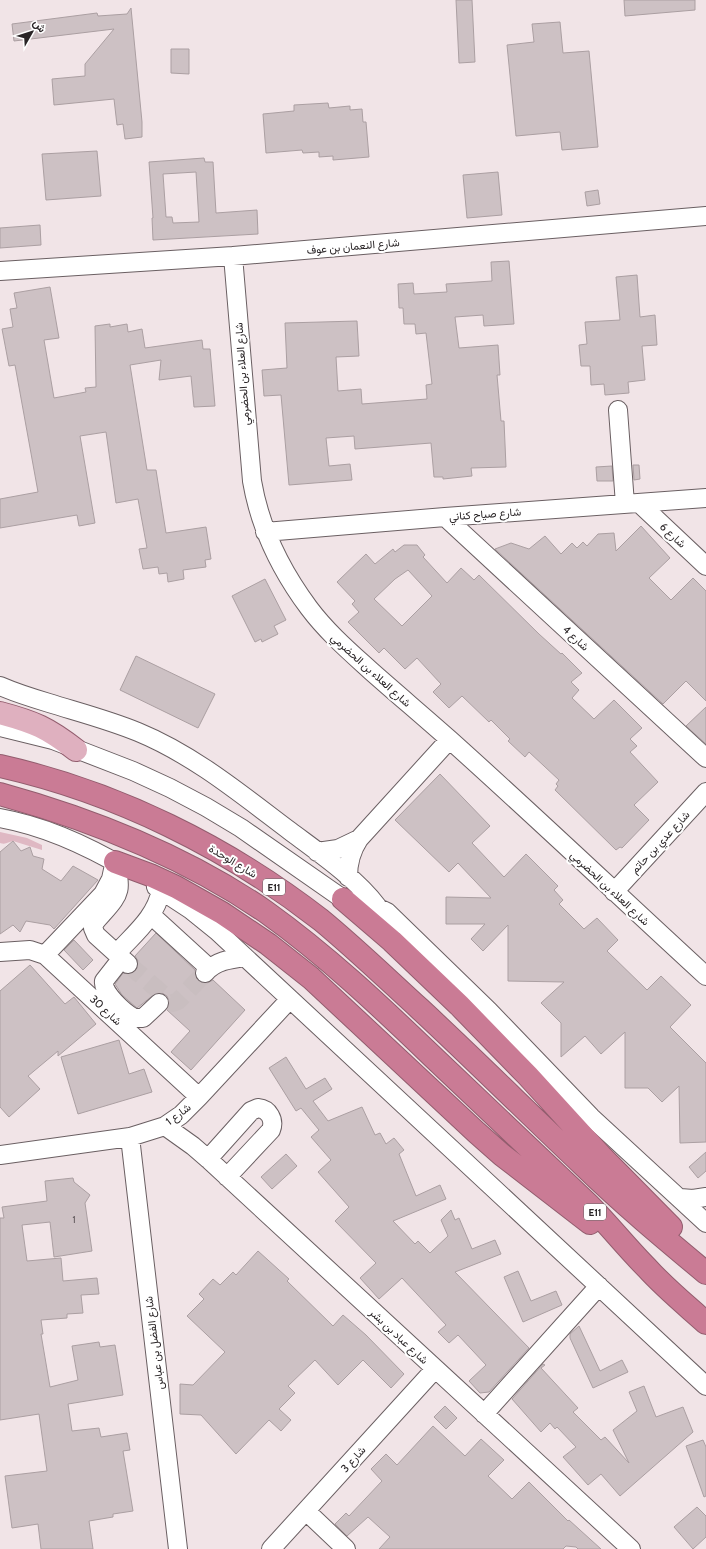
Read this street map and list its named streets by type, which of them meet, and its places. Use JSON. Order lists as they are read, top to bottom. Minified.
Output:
{"streets":{"highway":["شارع الوحدة","E11"],"street":["شارع النعمان بن عوف","شارع العلاء بن الحضرمي","شارع صياح كناني","شارع 6","شارع 4","شارع عدي بن حاتم","شارع 30","شارع 1","شارع عباد بن بشر","شارع الفضل بن عباس","شارع 3"]},"crossings":[["شارع النعمان بن عوف","شارع العلاء بن الحضرمي"],["شارع العلاء بن الحضرمي","شارع صياح كناني"],["شارع العلاء بن الحضرمي","شارع عدي بن حاتم"],["شارع صياح كناني","شارع 6"],["شارع صياح كناني","شارع 4"],["شارع 30","شارع 1"],["شارع 1","شارع عباد بن بشر"],["شارع 1","شارع الفضل بن عباس"],["شارع عباد بن بشر","شارع 3"]],"house_numbers":["1"],"north":"top right"}
